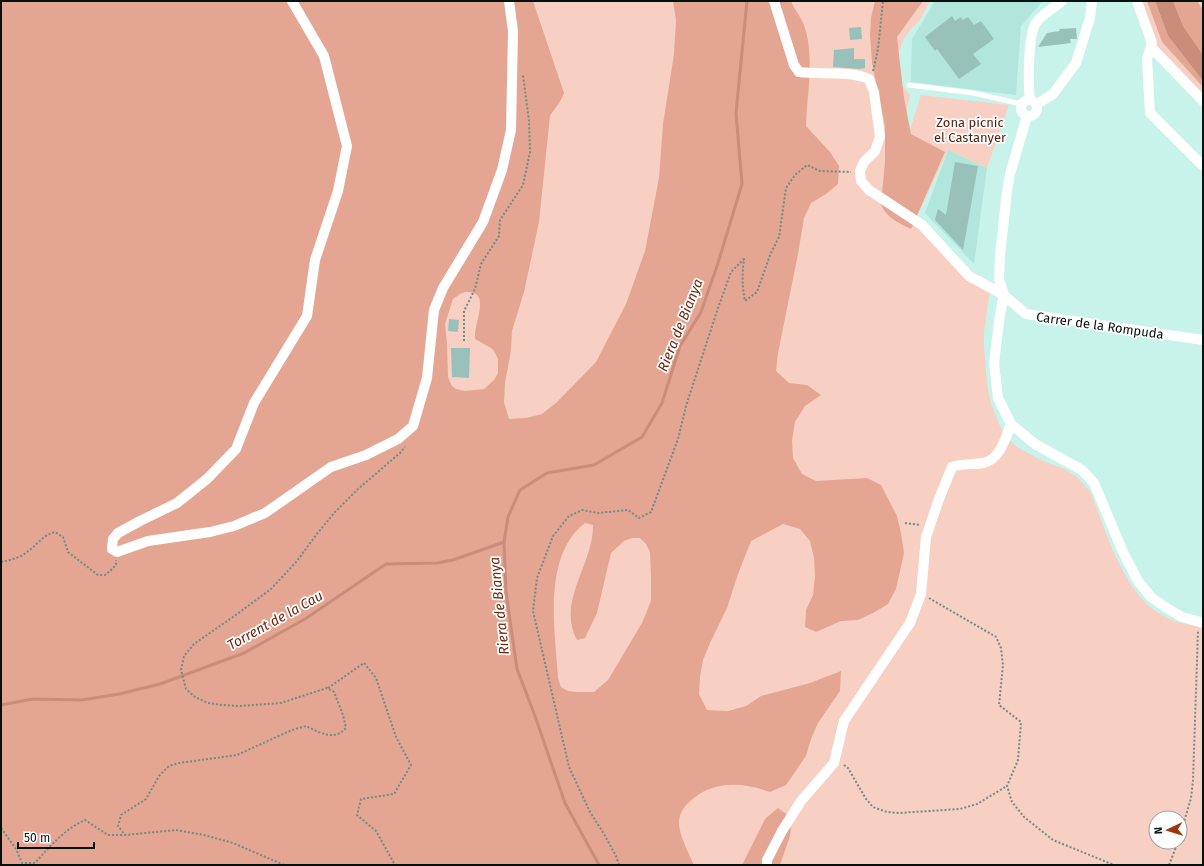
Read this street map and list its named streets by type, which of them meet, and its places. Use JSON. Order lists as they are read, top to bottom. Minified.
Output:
{"streets":{"street":["Carrer de la Rompuda"]},"water":["Riera de Bianya","Torrent de la Cau"],"parks":["Zona pícnic el Castanyer"],"scale_bar":"50 m","north":"left"}
